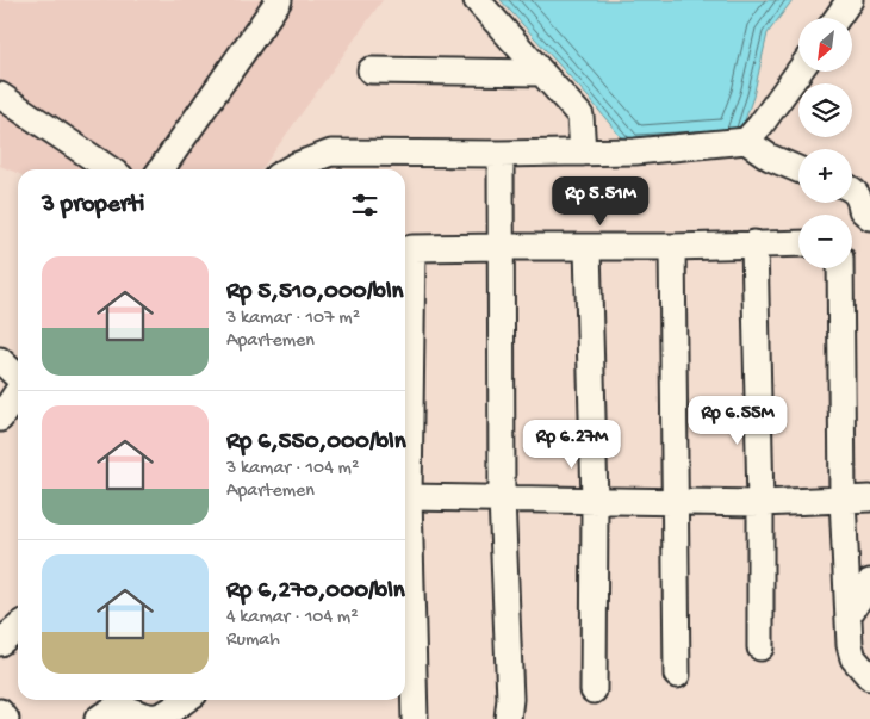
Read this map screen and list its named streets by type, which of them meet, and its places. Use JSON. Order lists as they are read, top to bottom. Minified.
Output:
{"north":"bottom left","page":{"map_buttons":["+","−"],"heading":"3 properti","price":["Rp 5.51M","Rp 6.55M","Rp 6.27M"],"list":[{"name":"Rp 5,510,000/bln","note":"3 kamar · 107 m² · Apartemen"},{"name":"Rp 6,550,000/bln","note":"3 kamar · 104 m² · Apartemen"},{"name":"Rp 6,270,000/bln","note":"4 kamar · 104 m² · Rumah"}]}}
